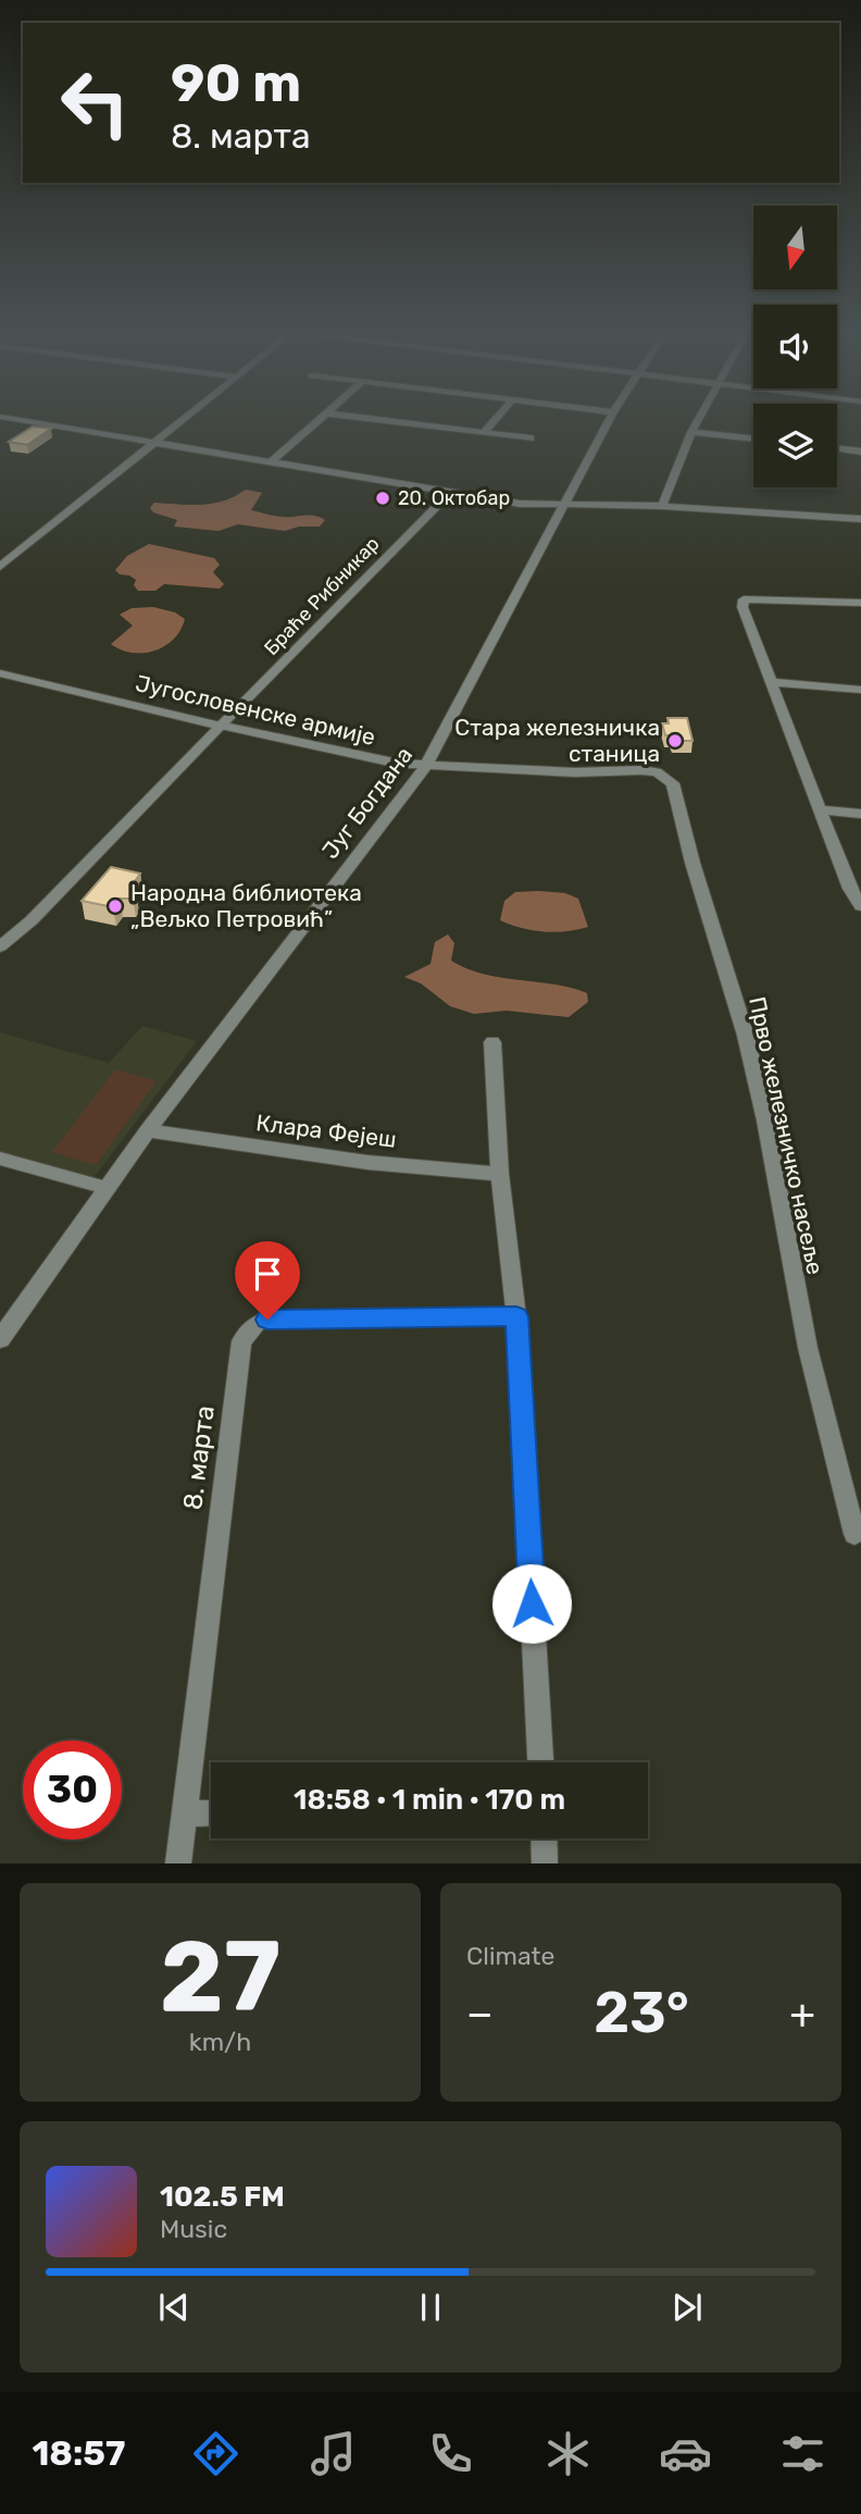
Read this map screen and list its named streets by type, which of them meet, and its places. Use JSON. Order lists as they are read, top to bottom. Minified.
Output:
{"streets":{"street":["Браће Рибникар","Југословенске армије","Југ Богдана","Клара Фејеш","Прво железничко насеље","8. марта"]},"crossings":[["Браће Рибникар","Југословенске армије"],["Југословенске армије","Југ Богдана"],["Југословенске армије","Прво железничко насеље"],["Југ Богдана","Клара Фејеш"]],"places":["20. Октобар","Стара железничка станица","Народна библиотека „Вељко Петровић”"],"north":"bottom","page":{"turn":["90 m","8. марта"],"limit":"30","trip":"18:58 · 1 min · 170 m","tile":[["27","km/h"],"Climate"],"heat":["−","23°","+"],"song":["102.5 FM","Music"],"tabs":"18:57"}}
